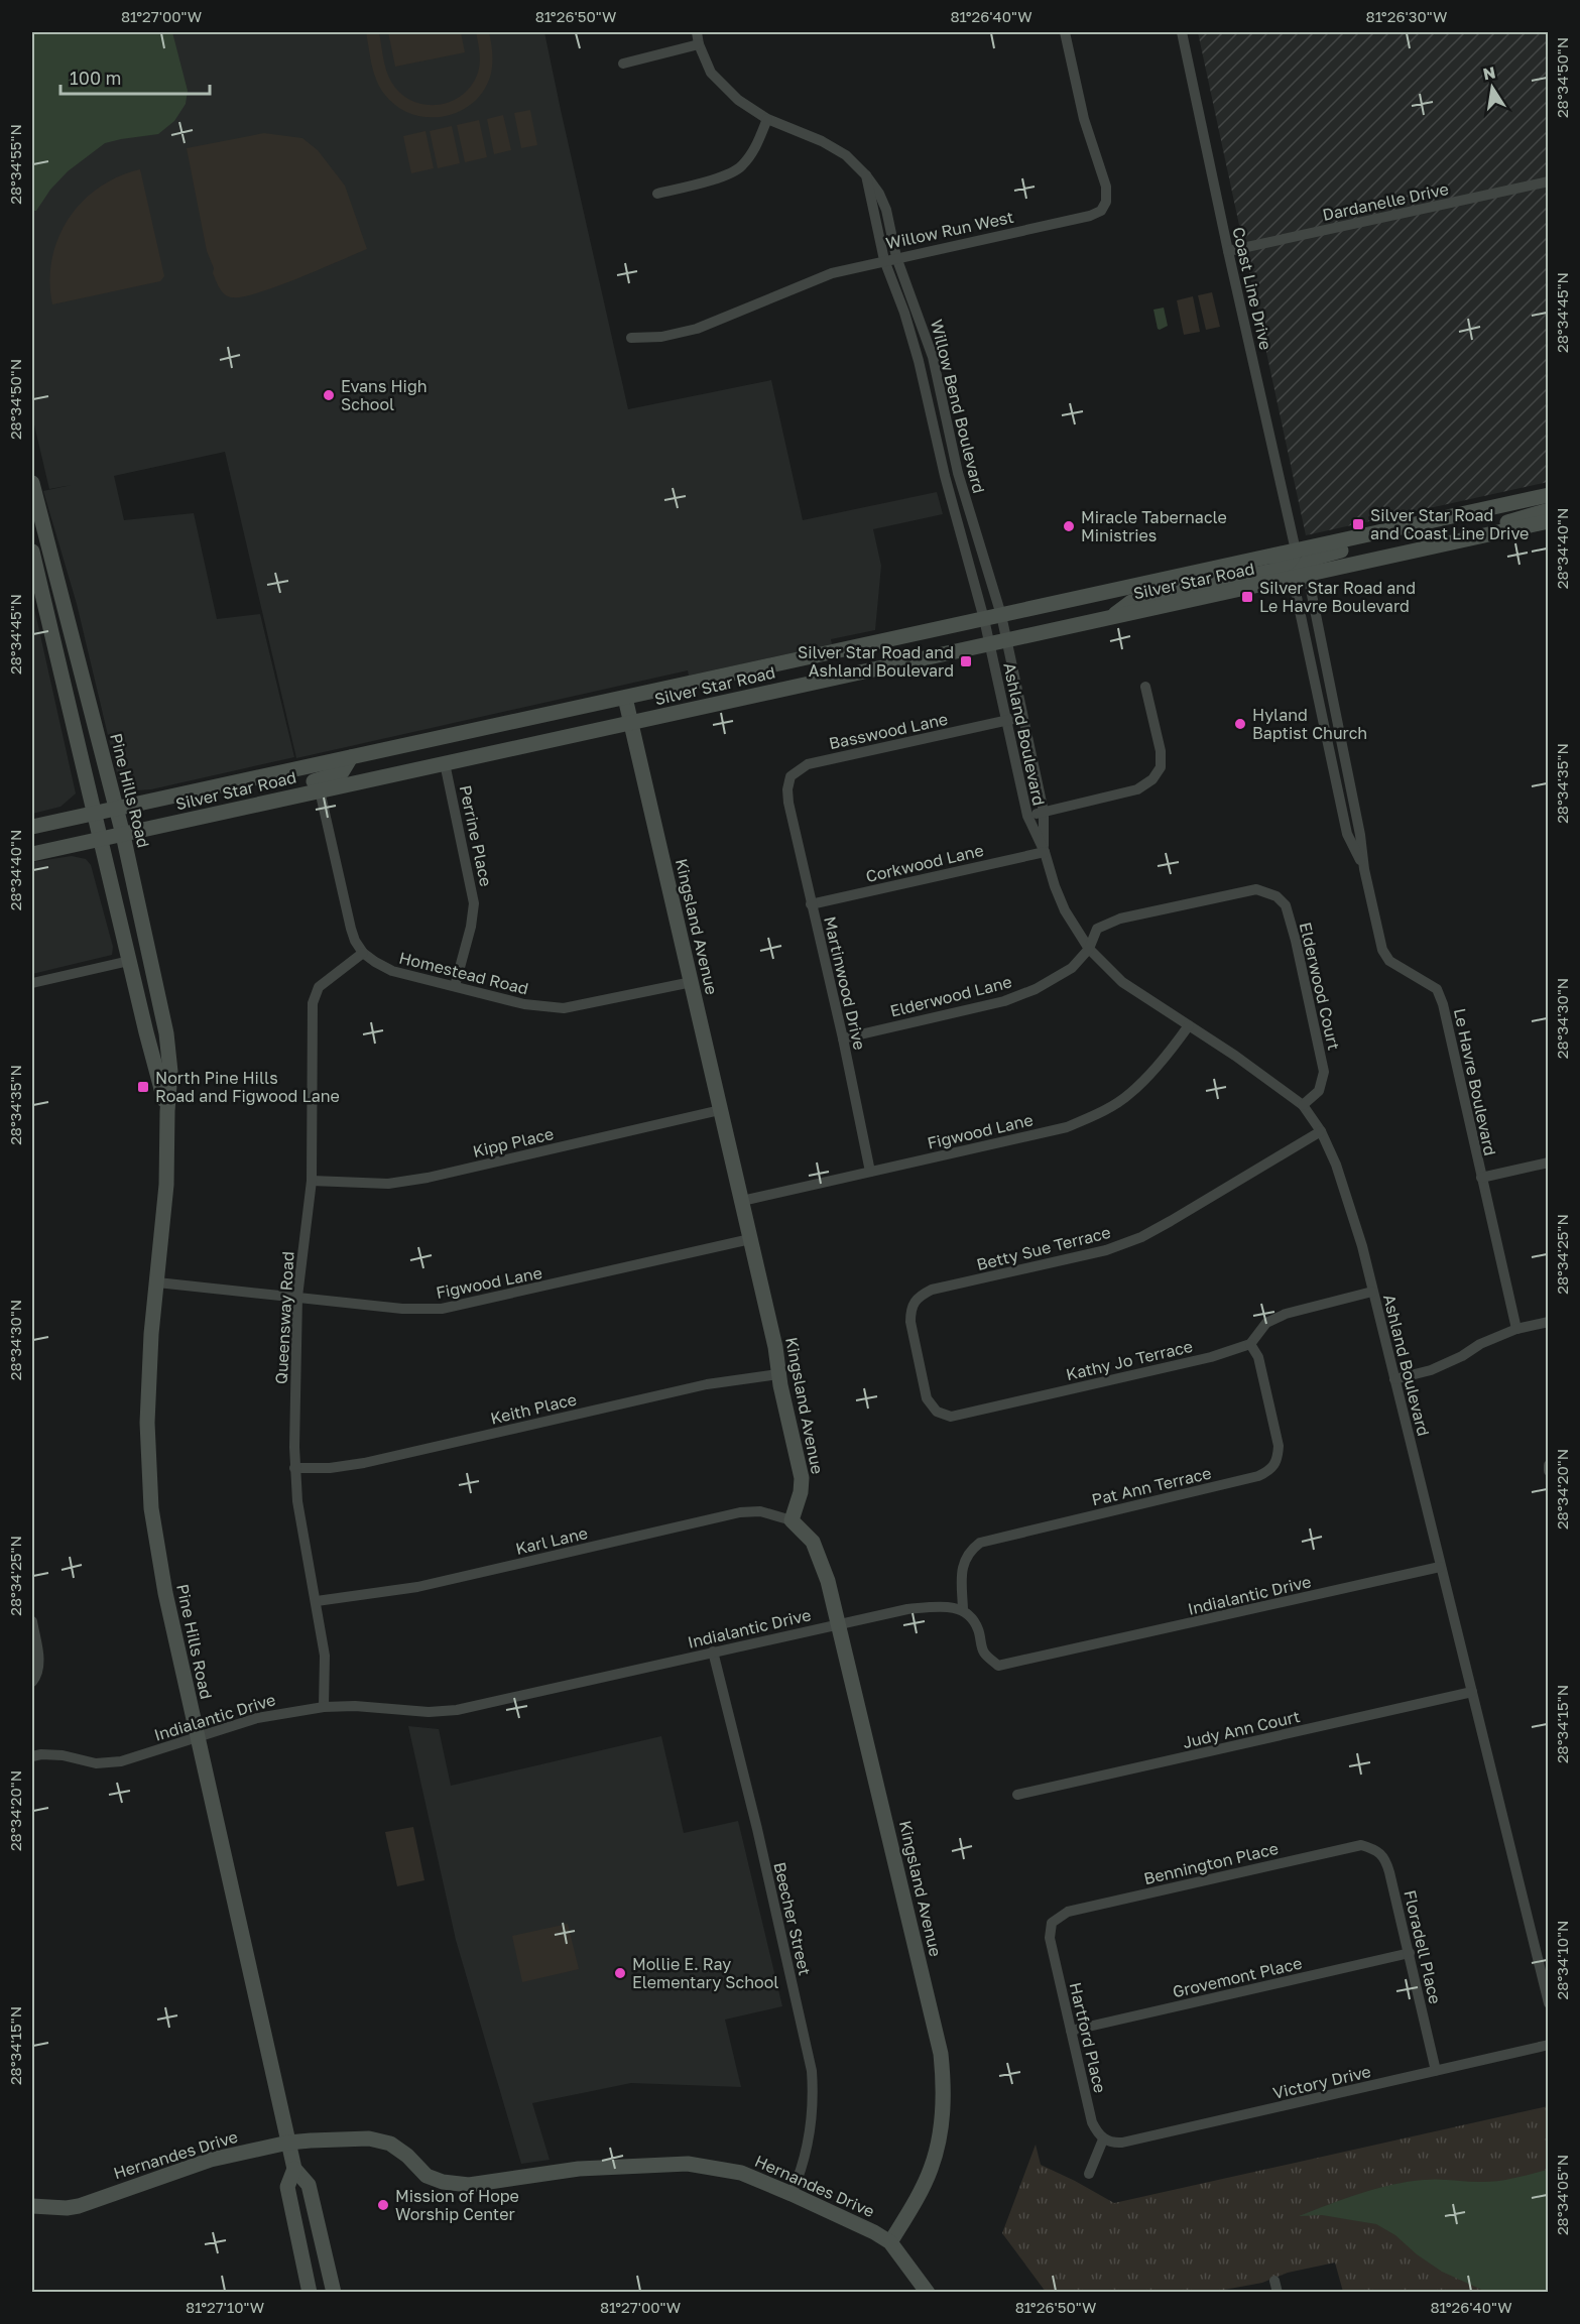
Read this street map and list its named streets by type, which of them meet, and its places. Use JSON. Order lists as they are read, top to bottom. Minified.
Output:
{"streets":{"main road":["Silver Star Road","Pine Hills Road","Kingsland Avenue","Hernandes Drive"],"street":["Dardanelle Drive","Willow Run West","Coast Line Drive","Willow Bend Boulevard","Basswood Lane","Ashland Boulevard","Perrine Place","Corkwood Lane","Homestead Road","Martinwood Drive","Elderwood Court","Elderwood Lane","Le Havre Boulevard","Figwood Lane","Kipp Place","Betty Sue Terrace","Queensway Road","Kathy Jo Terrace","Keith Place","Pat Ann Terrace","Karl Lane","Indialantic Drive","Judy Ann Court","Bennington Place","Beecher Street","Floradell Place","Grovemont Place","Hartford Place","Victory Drive"]},"crossings":[["Dardanelle Drive","Coast Line Drive"],["Willow Run West","Willow Bend Boulevard"],["Coast Line Drive","Silver Star Road"],["Willow Bend Boulevard","Silver Star Road"],["Willow Bend Boulevard","Ashland Boulevard"],["Silver Star Road","Ashland Boulevard"],["Silver Star Road","Pine Hills Road"],["Silver Star Road","Perrine Place"],["Silver Star Road","Kingsland Avenue"],["Silver Star Road","Le Havre Boulevard"],["Basswood Lane","Ashland Boulevard"],["Basswood Lane","Martinwood Drive"],["Ashland Boulevard","Corkwood Lane"],["Ashland Boulevard","Elderwood Court"],["Ashland Boulevard","Elderwood Lane"],["Ashland Boulevard","Figwood Lane"],["Ashland Boulevard","Betty Sue Terrace"],["Ashland Boulevard","Indialantic Drive"],["Ashland Boulevard","Judy Ann Court"],["Pine Hills Road","Figwood Lane"],["Pine Hills Road","Indialantic Drive"],["Pine Hills Road","Hernandes Drive"],["Perrine Place","Homestead Road"],["Corkwood Lane","Martinwood Drive"],["Kingsland Avenue","Homestead Road"],["Kingsland Avenue","Figwood Lane"],["Kingsland Avenue","Kipp Place"],["Kingsland Avenue","Keith Place"],["Kingsland Avenue","Karl Lane"],["Kingsland Avenue","Indialantic Drive"],["Kingsland Avenue","Hernandes Drive"],["Homestead Road","Queensway Road"],["Martinwood Drive","Elderwood Lane"],["Martinwood Drive","Figwood Lane"],["Elderwood Court","Elderwood Lane"],["Figwood Lane","Queensway Road"],["Kipp Place","Queensway Road"],["Betty Sue Terrace","Kathy Jo Terrace"],["Queensway Road","Keith Place"],["Queensway Road","Karl Lane"],["Queensway Road","Indialantic Drive"],["Kathy Jo Terrace","Pat Ann Terrace"],["Pat Ann Terrace","Indialantic Drive"],["Indialantic Drive","Beecher Street"],["Bennington Place","Floradell Place"],["Bennington Place","Hartford Place"],["Beecher Street","Hernandes Drive"],["Floradell Place","Grovemont Place"],["Floradell Place","Victory Drive"],["Grovemont Place","Hartford Place"],["Hartford Place","Victory Drive"]],"places":{"other":["Evans High School","Miracle Tabernacle Ministries","Hyland Baptist Church","Mollie E. Ray Elementary School","Mission of Hope Worship Center"],"transit":["Silver Star Road and Coast Line Drive","Silver Star Road and Le Havre Boulevard","Silver Star Road and Ashland Boulevard","North Pine Hills Road and Figwood Lane"]},"scale_bar":"100 m","north":"top","coordinates":["81°27'00\"W","81°26'50\"W","81°26'40\"W","81°26'30\"W","28°34'50\"N","28°34'55\"N","28°34'45\"N","28°34'40\"N","28°34'35\"N","28°34'30\"N","28°34'25\"N","28°34'20\"N","28°34'15\"N","28°34'10\"N","28°34'05\"N","81°27'10\"W"]}
